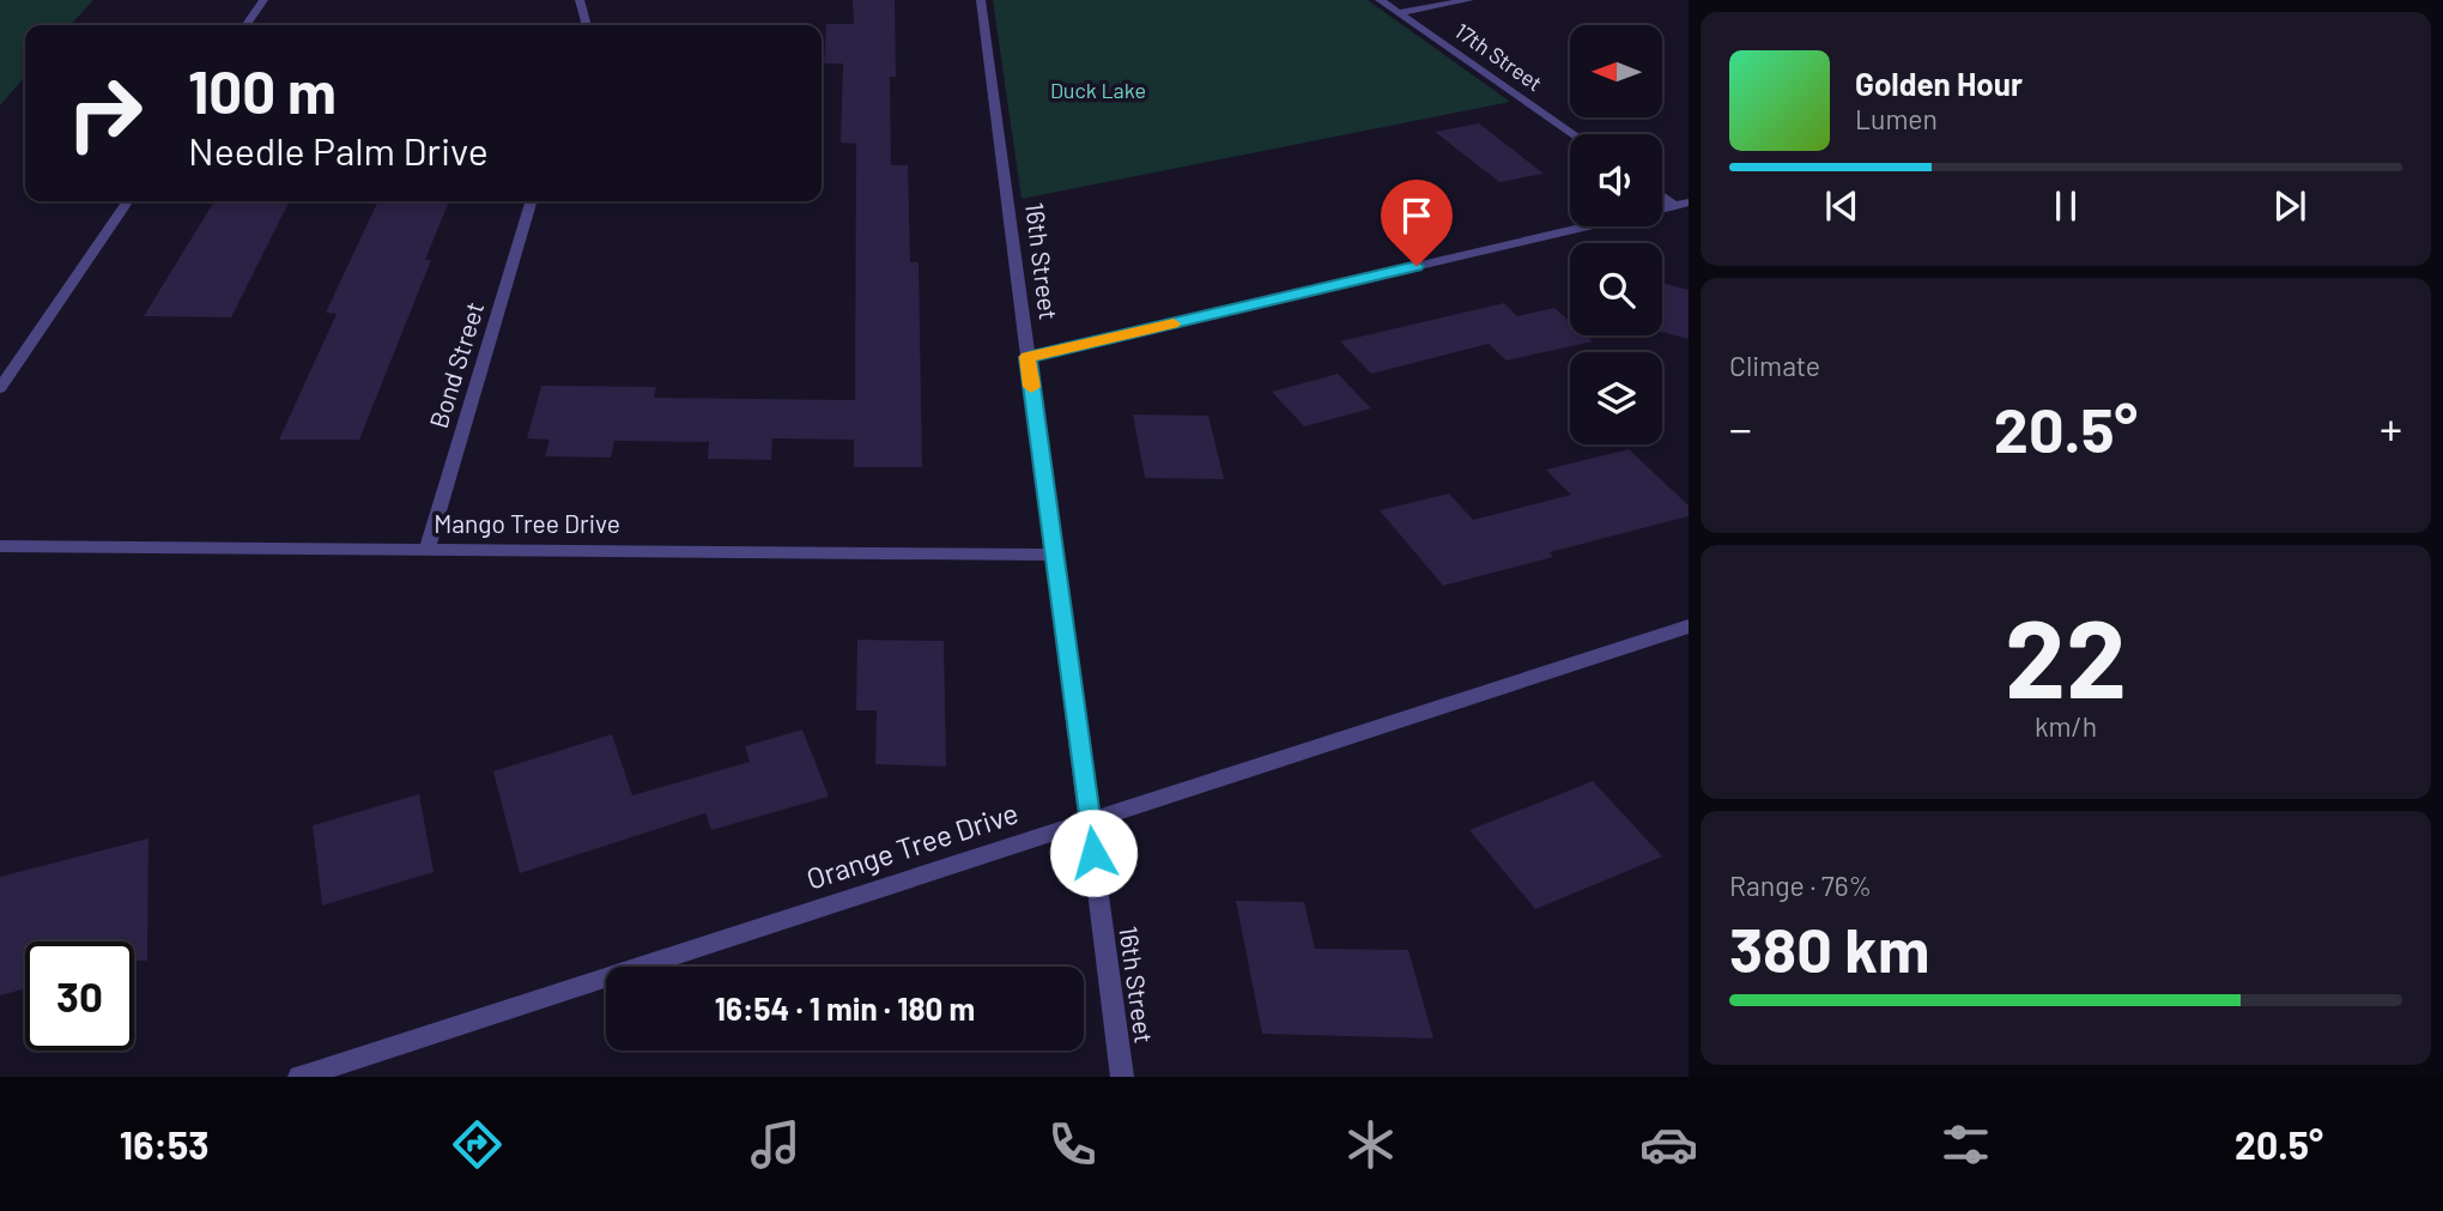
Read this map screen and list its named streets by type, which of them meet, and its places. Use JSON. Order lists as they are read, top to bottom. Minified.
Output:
{"streets":{"street":["17th Street","16th Street","Bond Street","Mango Tree Drive","Orange Tree Drive"]},"crossings":[["16th Street","Mango Tree Drive"],["16th Street","Orange Tree Drive"],["Bond Street","Mango Tree Drive"]],"parks":["Duck Lake"],"north":"left","page":{"turn":["100 m","Needle Palm Drive"],"song":["Golden Hour","Lumen"],"tile":["Climate",["22","km/h"],["Range · 76%","380 km"]],"heat":["−","20.5°","+"],"limit":"30","trip":"16:54 · 1 min · 180 m","tabs":["16:53","20.5°"]}}
